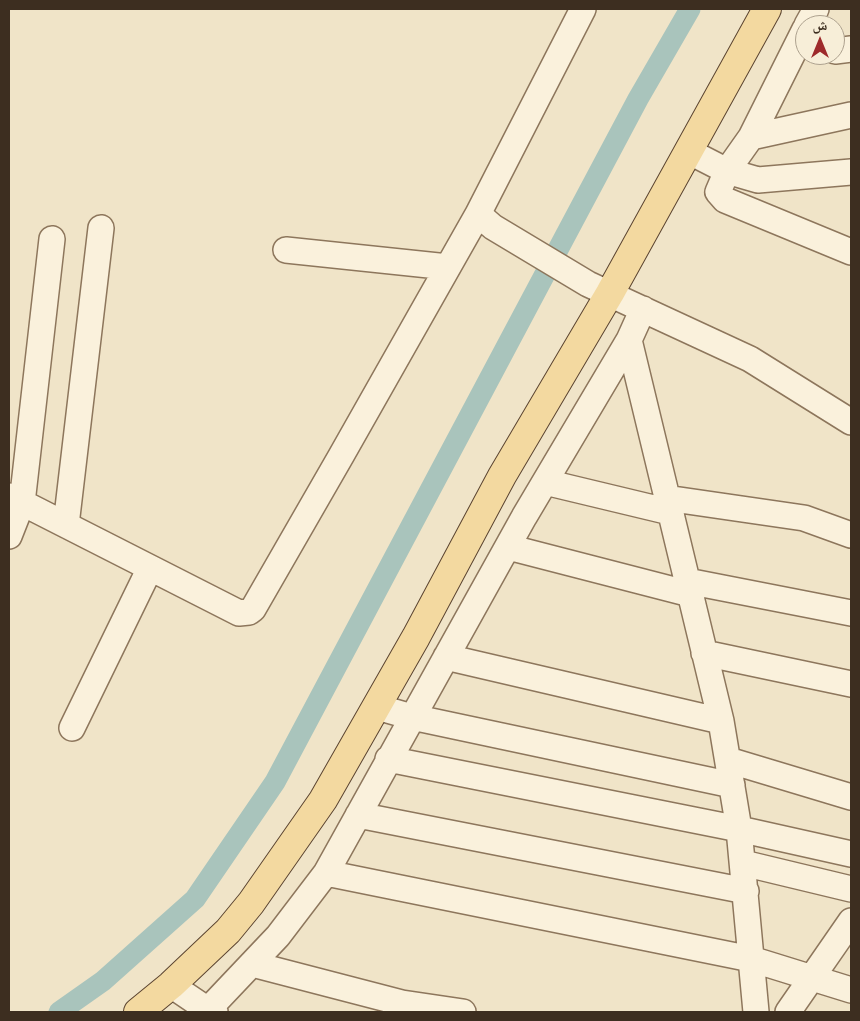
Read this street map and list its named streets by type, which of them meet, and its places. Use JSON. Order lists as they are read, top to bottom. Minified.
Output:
{"north":"top"}
